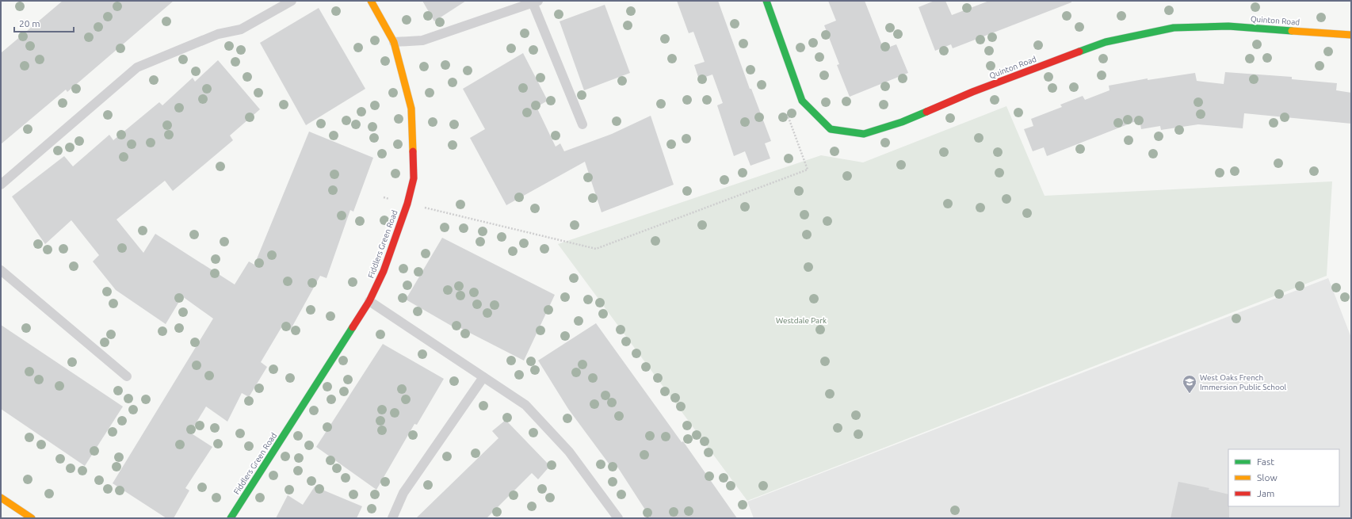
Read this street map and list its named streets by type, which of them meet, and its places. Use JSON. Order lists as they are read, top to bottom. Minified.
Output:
{"streets":{"street":["Quinton Road","Fiddlers Green Road"]},"parks":["Westdale Park"],"places":{"school or university":["West Oaks French Immersion Public School"]},"legend":["Fast","Slow","Jam"],"scale_bar":"20 m"}
